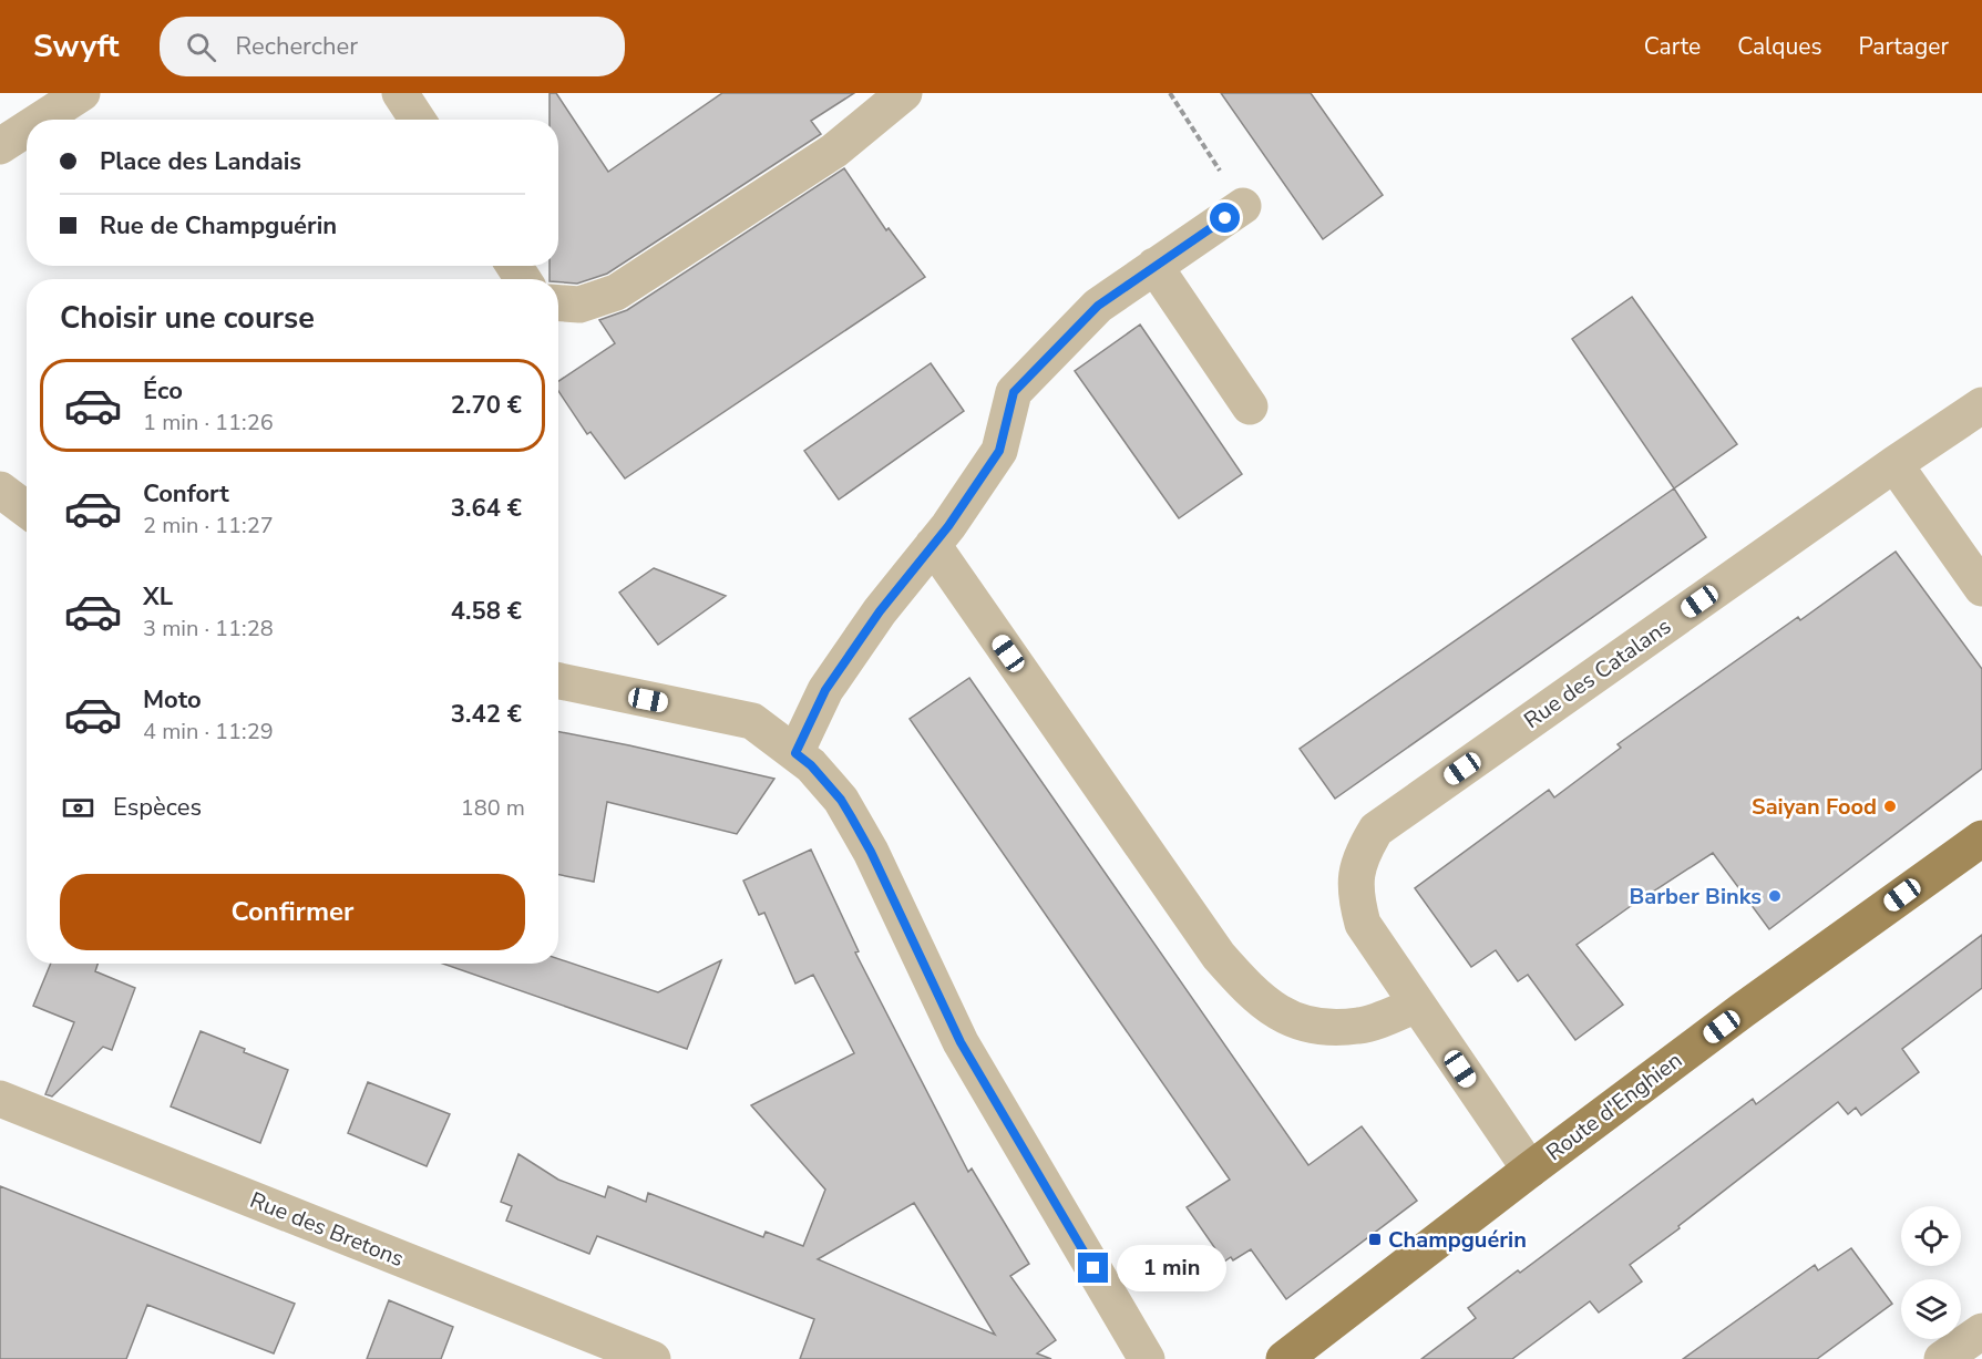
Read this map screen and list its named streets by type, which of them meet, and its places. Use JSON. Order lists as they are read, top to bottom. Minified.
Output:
{"streets":{"main road":["Route d'Enghien"],"street":["Rue des Catalans","Rue des Bretons"]},"crossings":[["Rue des Catalans","Route d'Enghien"]],"places":{"other":["Saiyan Food","Barber Binks"],"transit":["Champguérin"]},"page":{"header":"Swyft","search":"Rechercher","nav":["Carte","Calques","Partager"],"banner":["Place des Landais","Rue de Champguérin"],"heading":"Choisir une course","list":[{"name":"Éco","note":"1 min · 11:26","value":"2.70 €"},{"name":"Confort","note":"2 min · 11:27","value":"3.64 €"},{"name":"XL","note":"3 min · 11:28","value":"4.58 €"},{"name":"Moto","note":"4 min · 11:29","value":"3.42 €"}],"pay":["Espèces","180 m"],"buttons":"Confirmer","bubble":"1 min"}}
